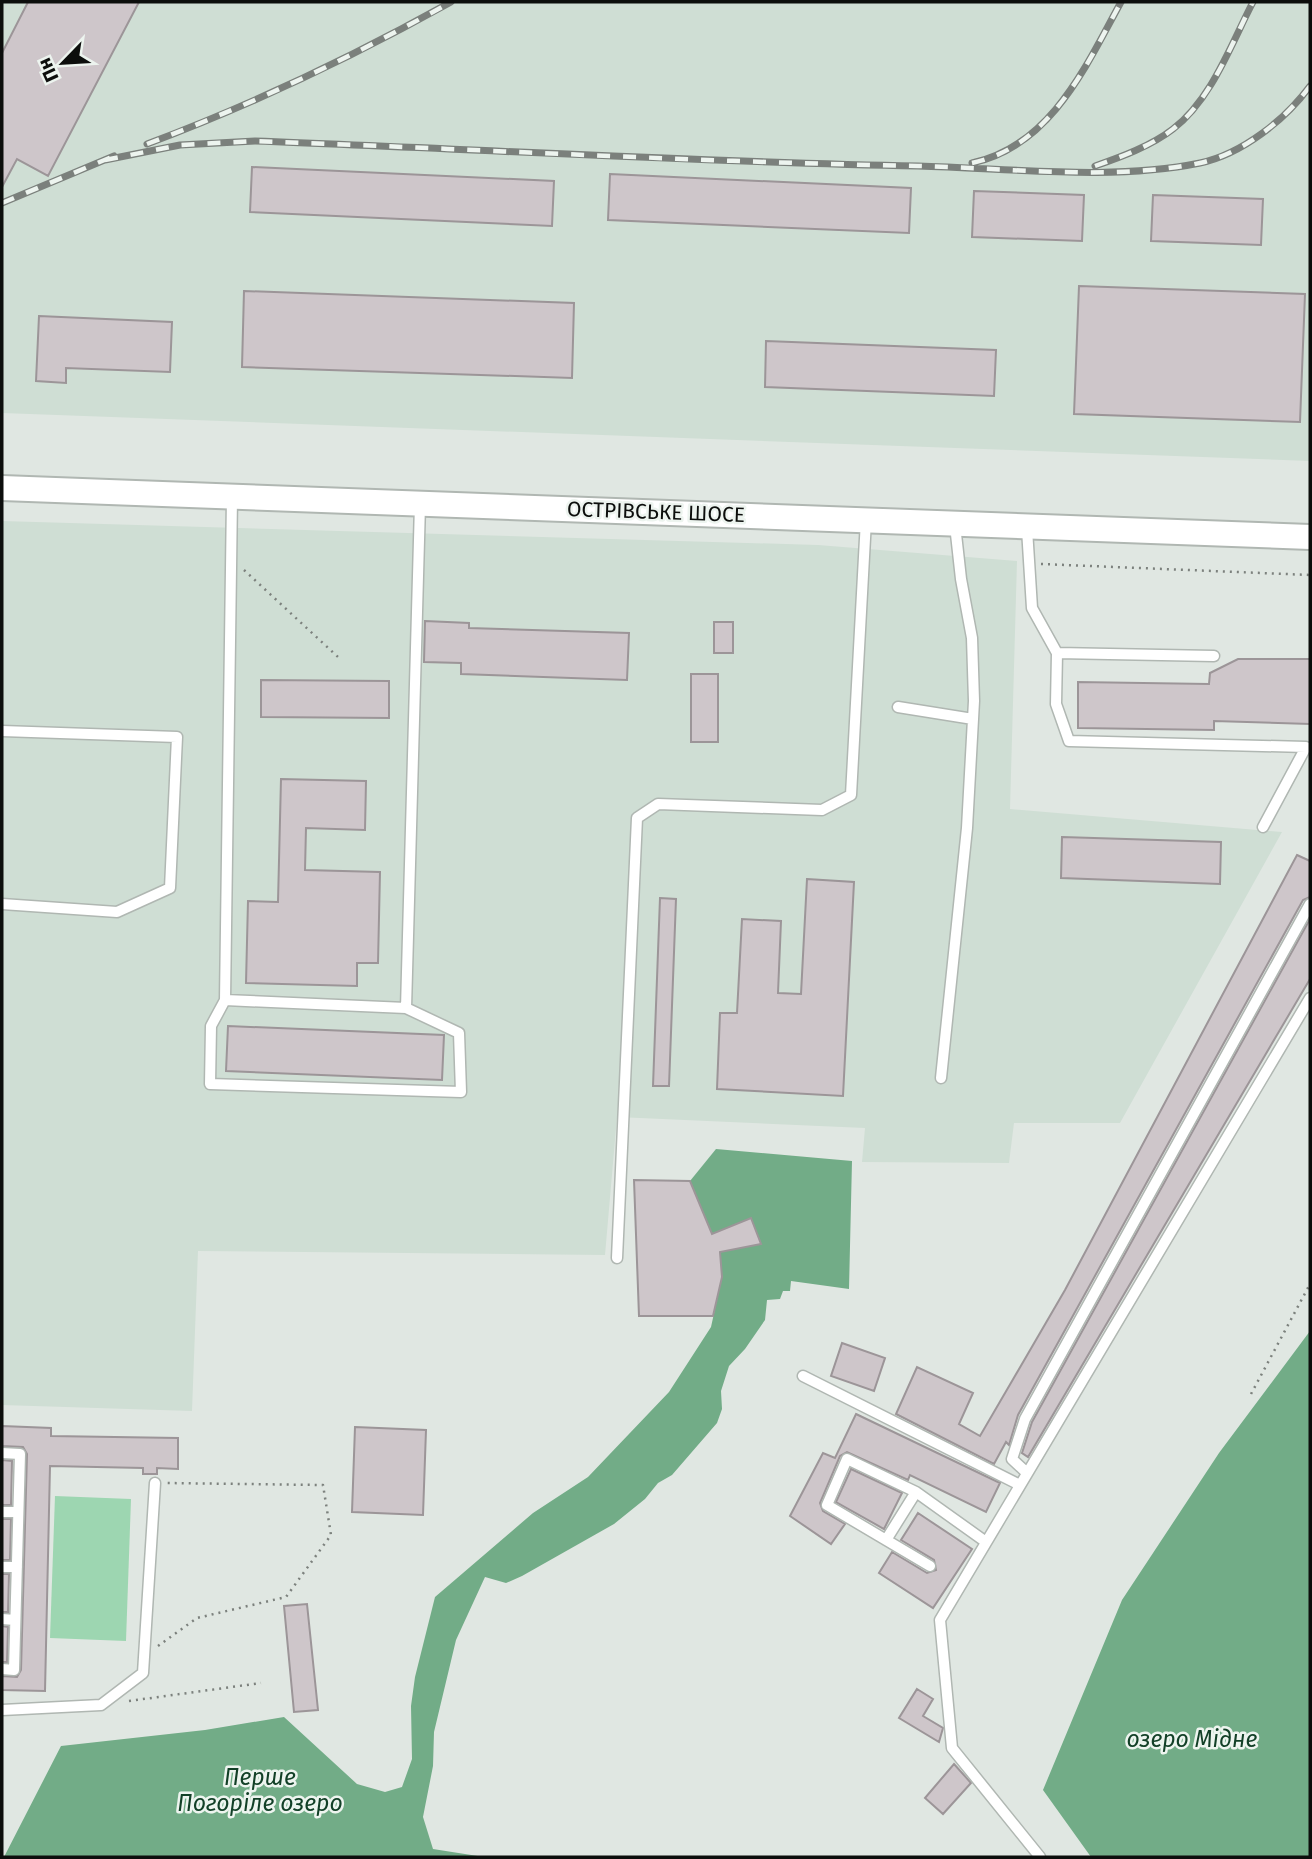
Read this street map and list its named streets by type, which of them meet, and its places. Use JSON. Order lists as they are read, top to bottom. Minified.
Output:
{"streets":{"street":["ОСТРІВСЬКЕ ШОСЕ"]},"water":["озеро Мідне","Перше Погоріле озеро"],"north":"bottom left"}
